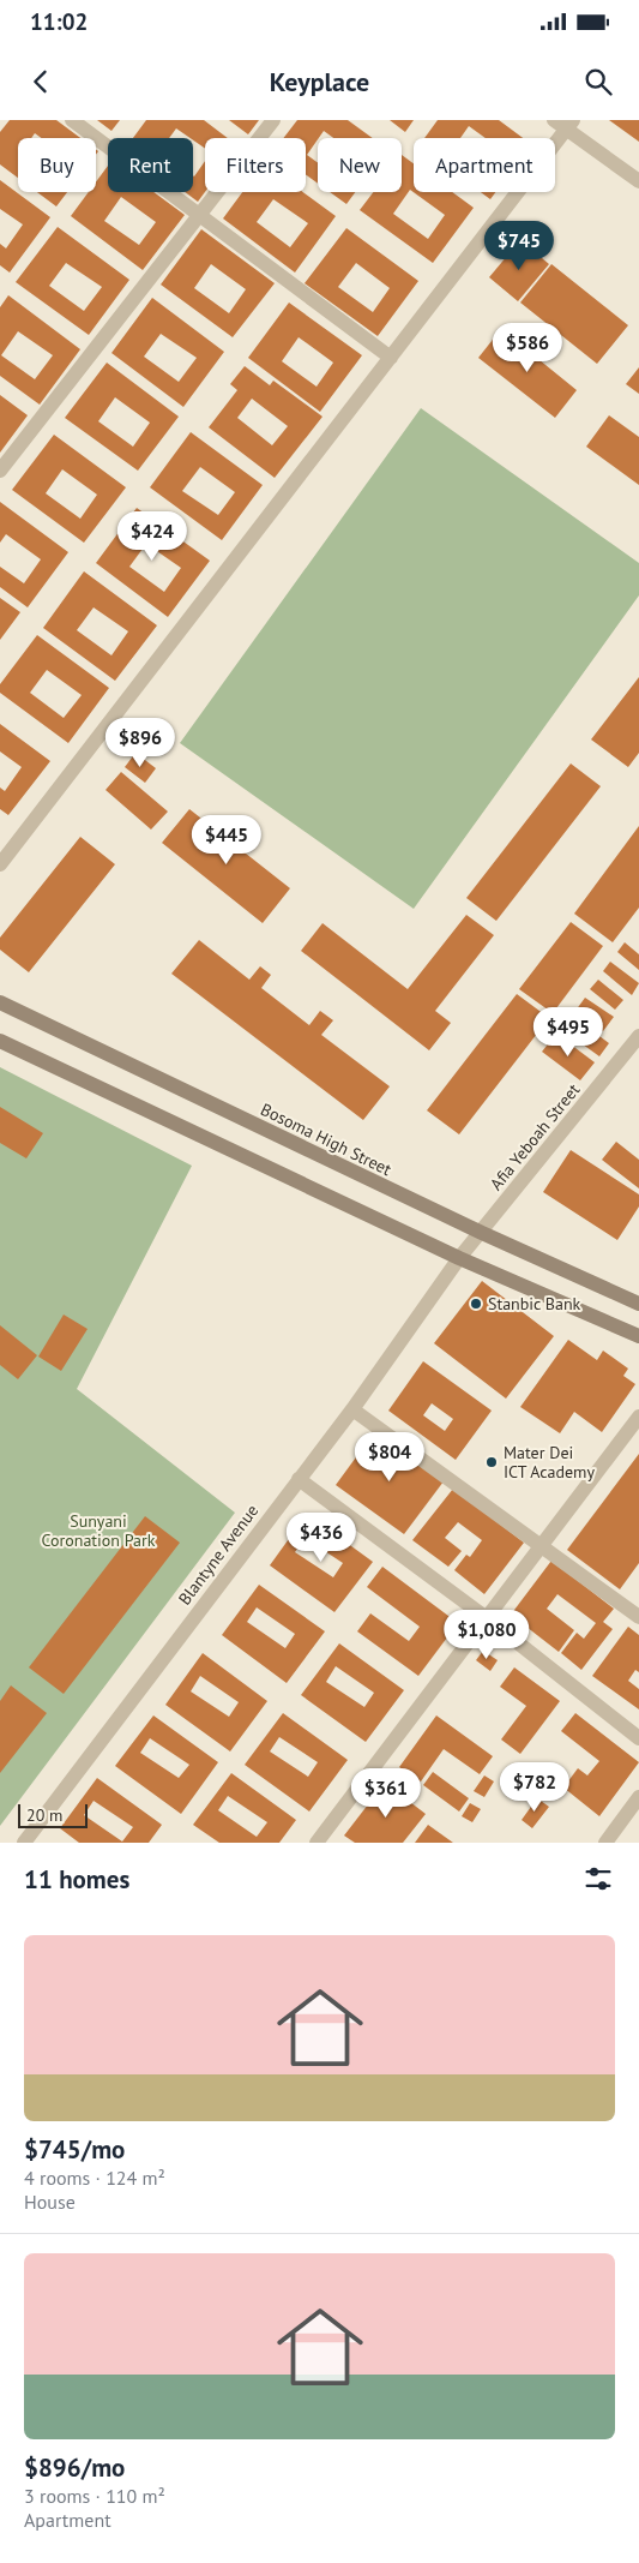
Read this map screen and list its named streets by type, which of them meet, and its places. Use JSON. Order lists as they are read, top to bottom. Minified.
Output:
{"streets":{"street":["Afia Yeboah Street","Bosoma High Street","Blantyne Avenue"]},"crossings":[["Afia Yeboah Street","Bosoma High Street"],["Afia Yeboah Street","Blantyne Avenue"]],"parks":["Sunyani Coronation Park"],"places":["Stanbic Bank","Mater Dei ICT Academy"],"scale_bar":"20 m","page":{"status":"11:02","header":"Keyplace","chip":["Buy","Rent","Filters","New","Apartment"],"price":["$745","$586","$424","$896","$445","$495","$804","$436","$1,080","$782","$361"],"scale":"20 m","heading":"11 homes","list":[{"name":"$745/mo","note":"4 rooms · 124 m² · House"},{"name":"$896/mo","note":"3 rooms · 110 m² · Apartment"}]}}
